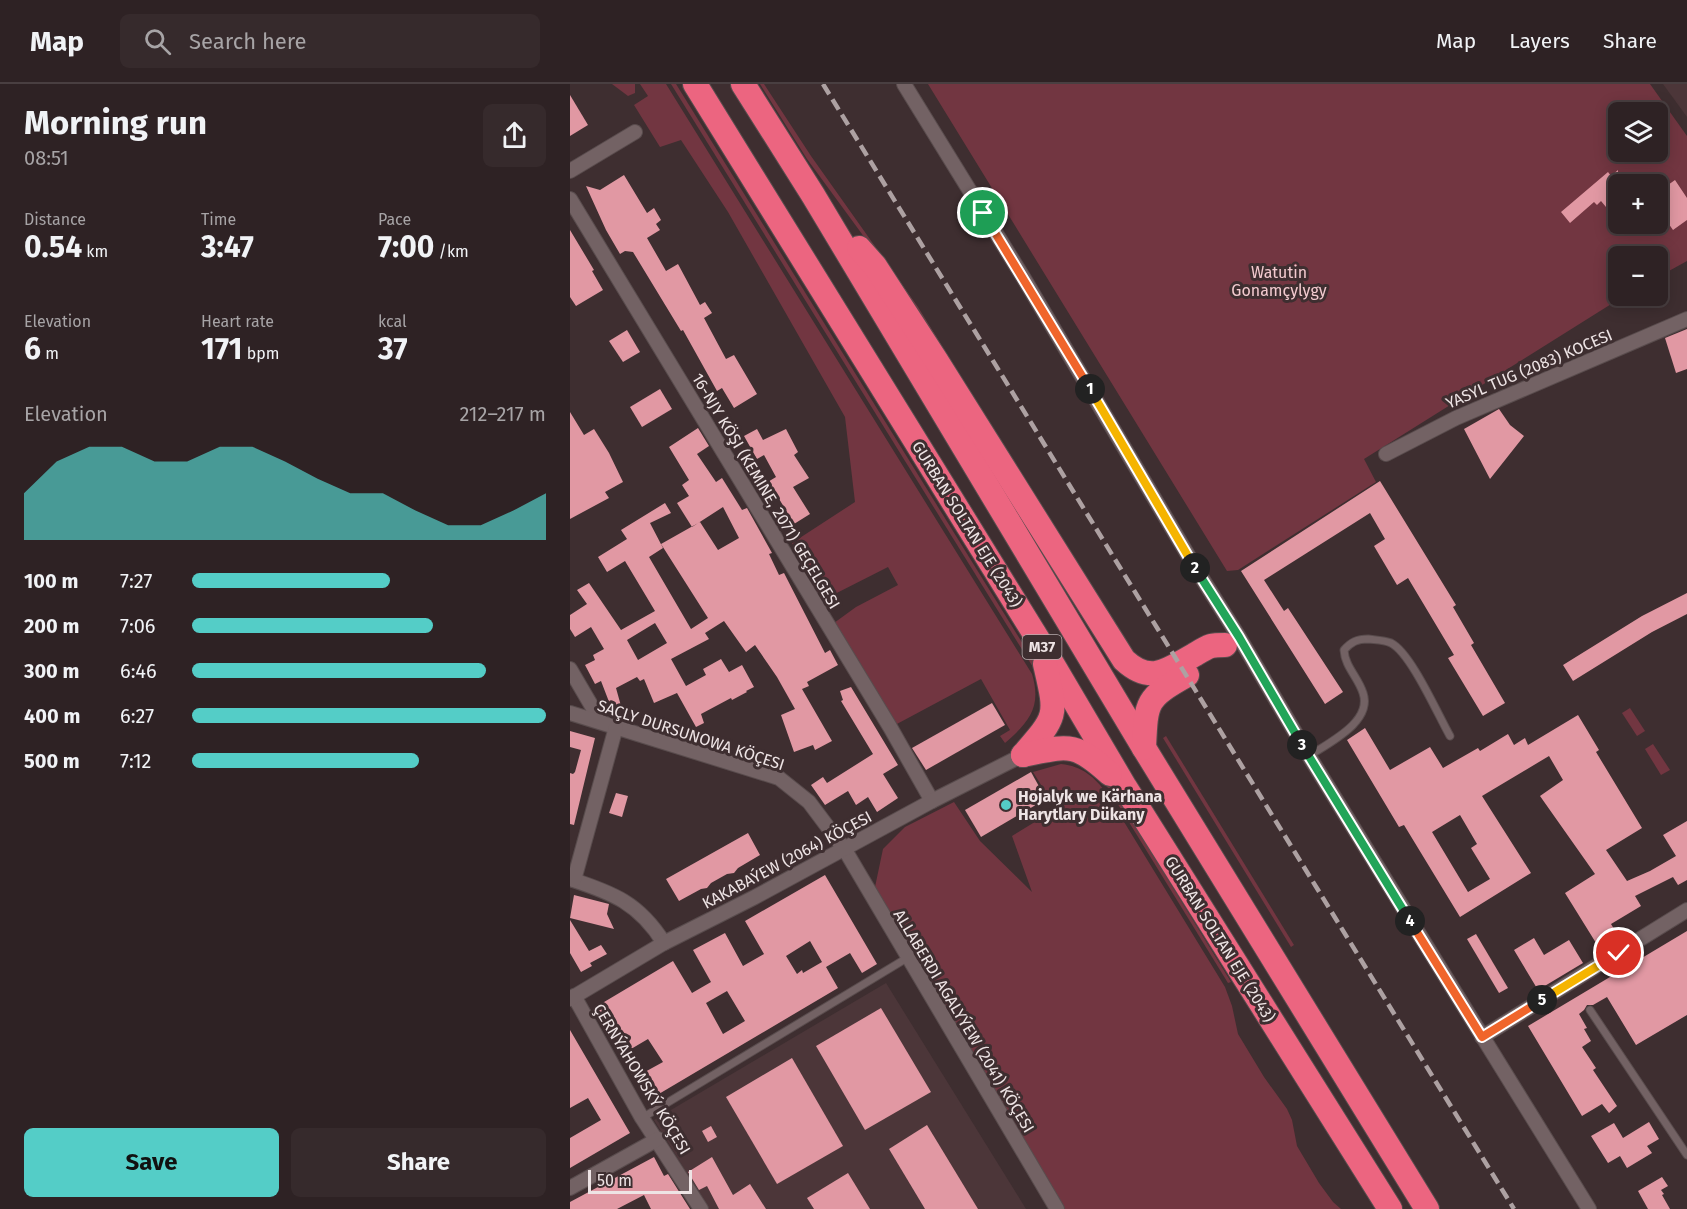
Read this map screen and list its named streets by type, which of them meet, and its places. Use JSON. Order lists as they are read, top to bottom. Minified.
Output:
{"streets":{"highway":["GURBAN SOLTAN EJE (2043)","M37"],"street":["YASYL TUG (2083) KOCESI","16-NJY KÖŞI (KEMINE, 2071) GEÇELGESI","SAÇLY DURSUNOWA KÖÇESI","KAKABAÝEW (2064) KÖÇESI","ALLABERDI AGALYÝEW (2041) KÖÇESI","ÇERNÝAHOWSKÝ KÖÇESI"]},"crossings":[["16-NJY KÖŞI (KEMINE, 2071) GEÇELGESI","KAKABAÝEW (2064) KÖÇESI"],["SAÇLY DURSUNOWA KÖÇESI","KAKABAÝEW (2064) KÖÇESI"],["SAÇLY DURSUNOWA KÖÇESI","ALLABERDI AGALYÝEW (2041) KÖÇESI"],["KAKABAÝEW (2064) KÖÇESI","ALLABERDI AGALYÝEW (2041) KÖÇESI"],["KAKABAÝEW (2064) KÖÇESI","ÇERNÝAHOWSKÝ KÖÇESI"]],"parks":["Watutin Gonamçylygy"],"places":["Hojalyk we Kärhana Harytlary Dükany"],"scale_bar":"50 m","page":{"header":"Map","search":"Search here","nav":["Map","Layers","Share"],"heading":["Morning run","08:51"],"map_buttons":["+","−"],"stats":[["Distance","0.54 km"],["Time","3:47"],["Pace","7:00 /km"],["Elevation","6 m"],["Heart rate","171 bpm"],["kcal","37"]],"pins":["1","2","3","4","5"],"chart":["Elevation","212–217 m"],"list":[{"name":"100 m","note":"7:27"},{"name":"200 m","note":"7:06"},{"name":"300 m","note":"6:46"},{"name":"400 m","note":"6:27"},{"name":"500 m","note":"7:12"}],"buttons":["Save","Share"],"scale":"50 m"}}
